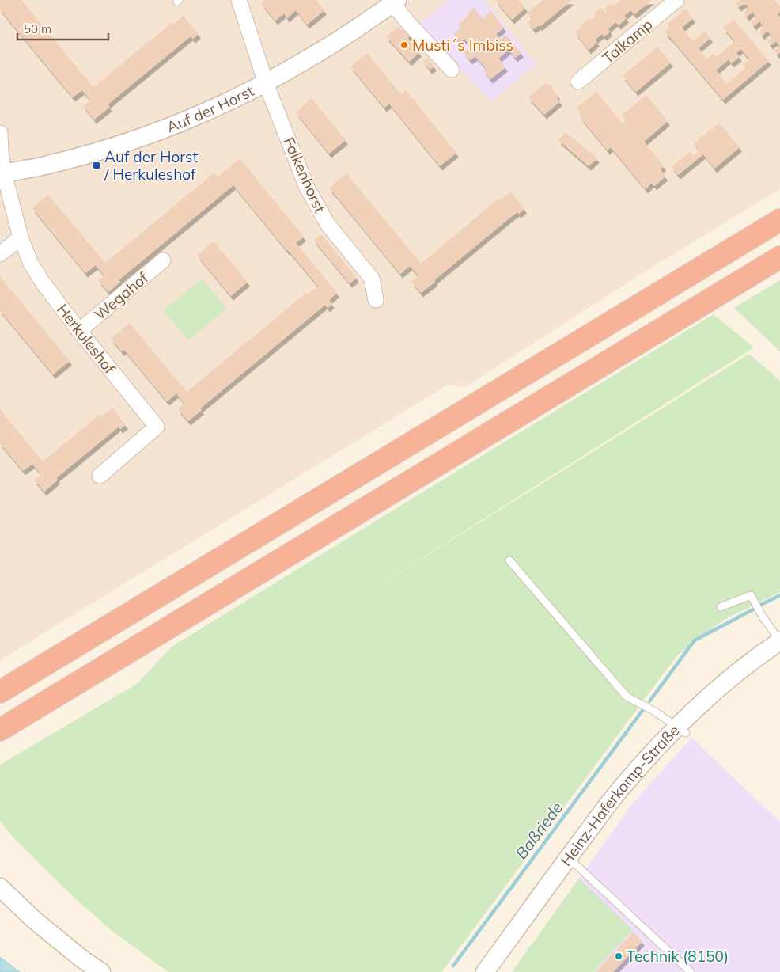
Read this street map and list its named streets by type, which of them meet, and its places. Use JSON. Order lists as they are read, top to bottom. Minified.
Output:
{"streets":{"street":["Talkamp","Auf der Horst","Falkenhorst","Wegahof","Herkuleshof","Heinz-Haferkamp-Straße"]},"crossings":[["Auf der Horst","Falkenhorst"],["Auf der Horst","Herkuleshof"],["Wegahof","Herkuleshof"]],"water":["Baßriede"],"places":{"other":["Musti´s Imbiss","Technik (8150)"],"transit":["Auf der Horst / Herkuleshof"]},"scale_bar":"50 m"}
